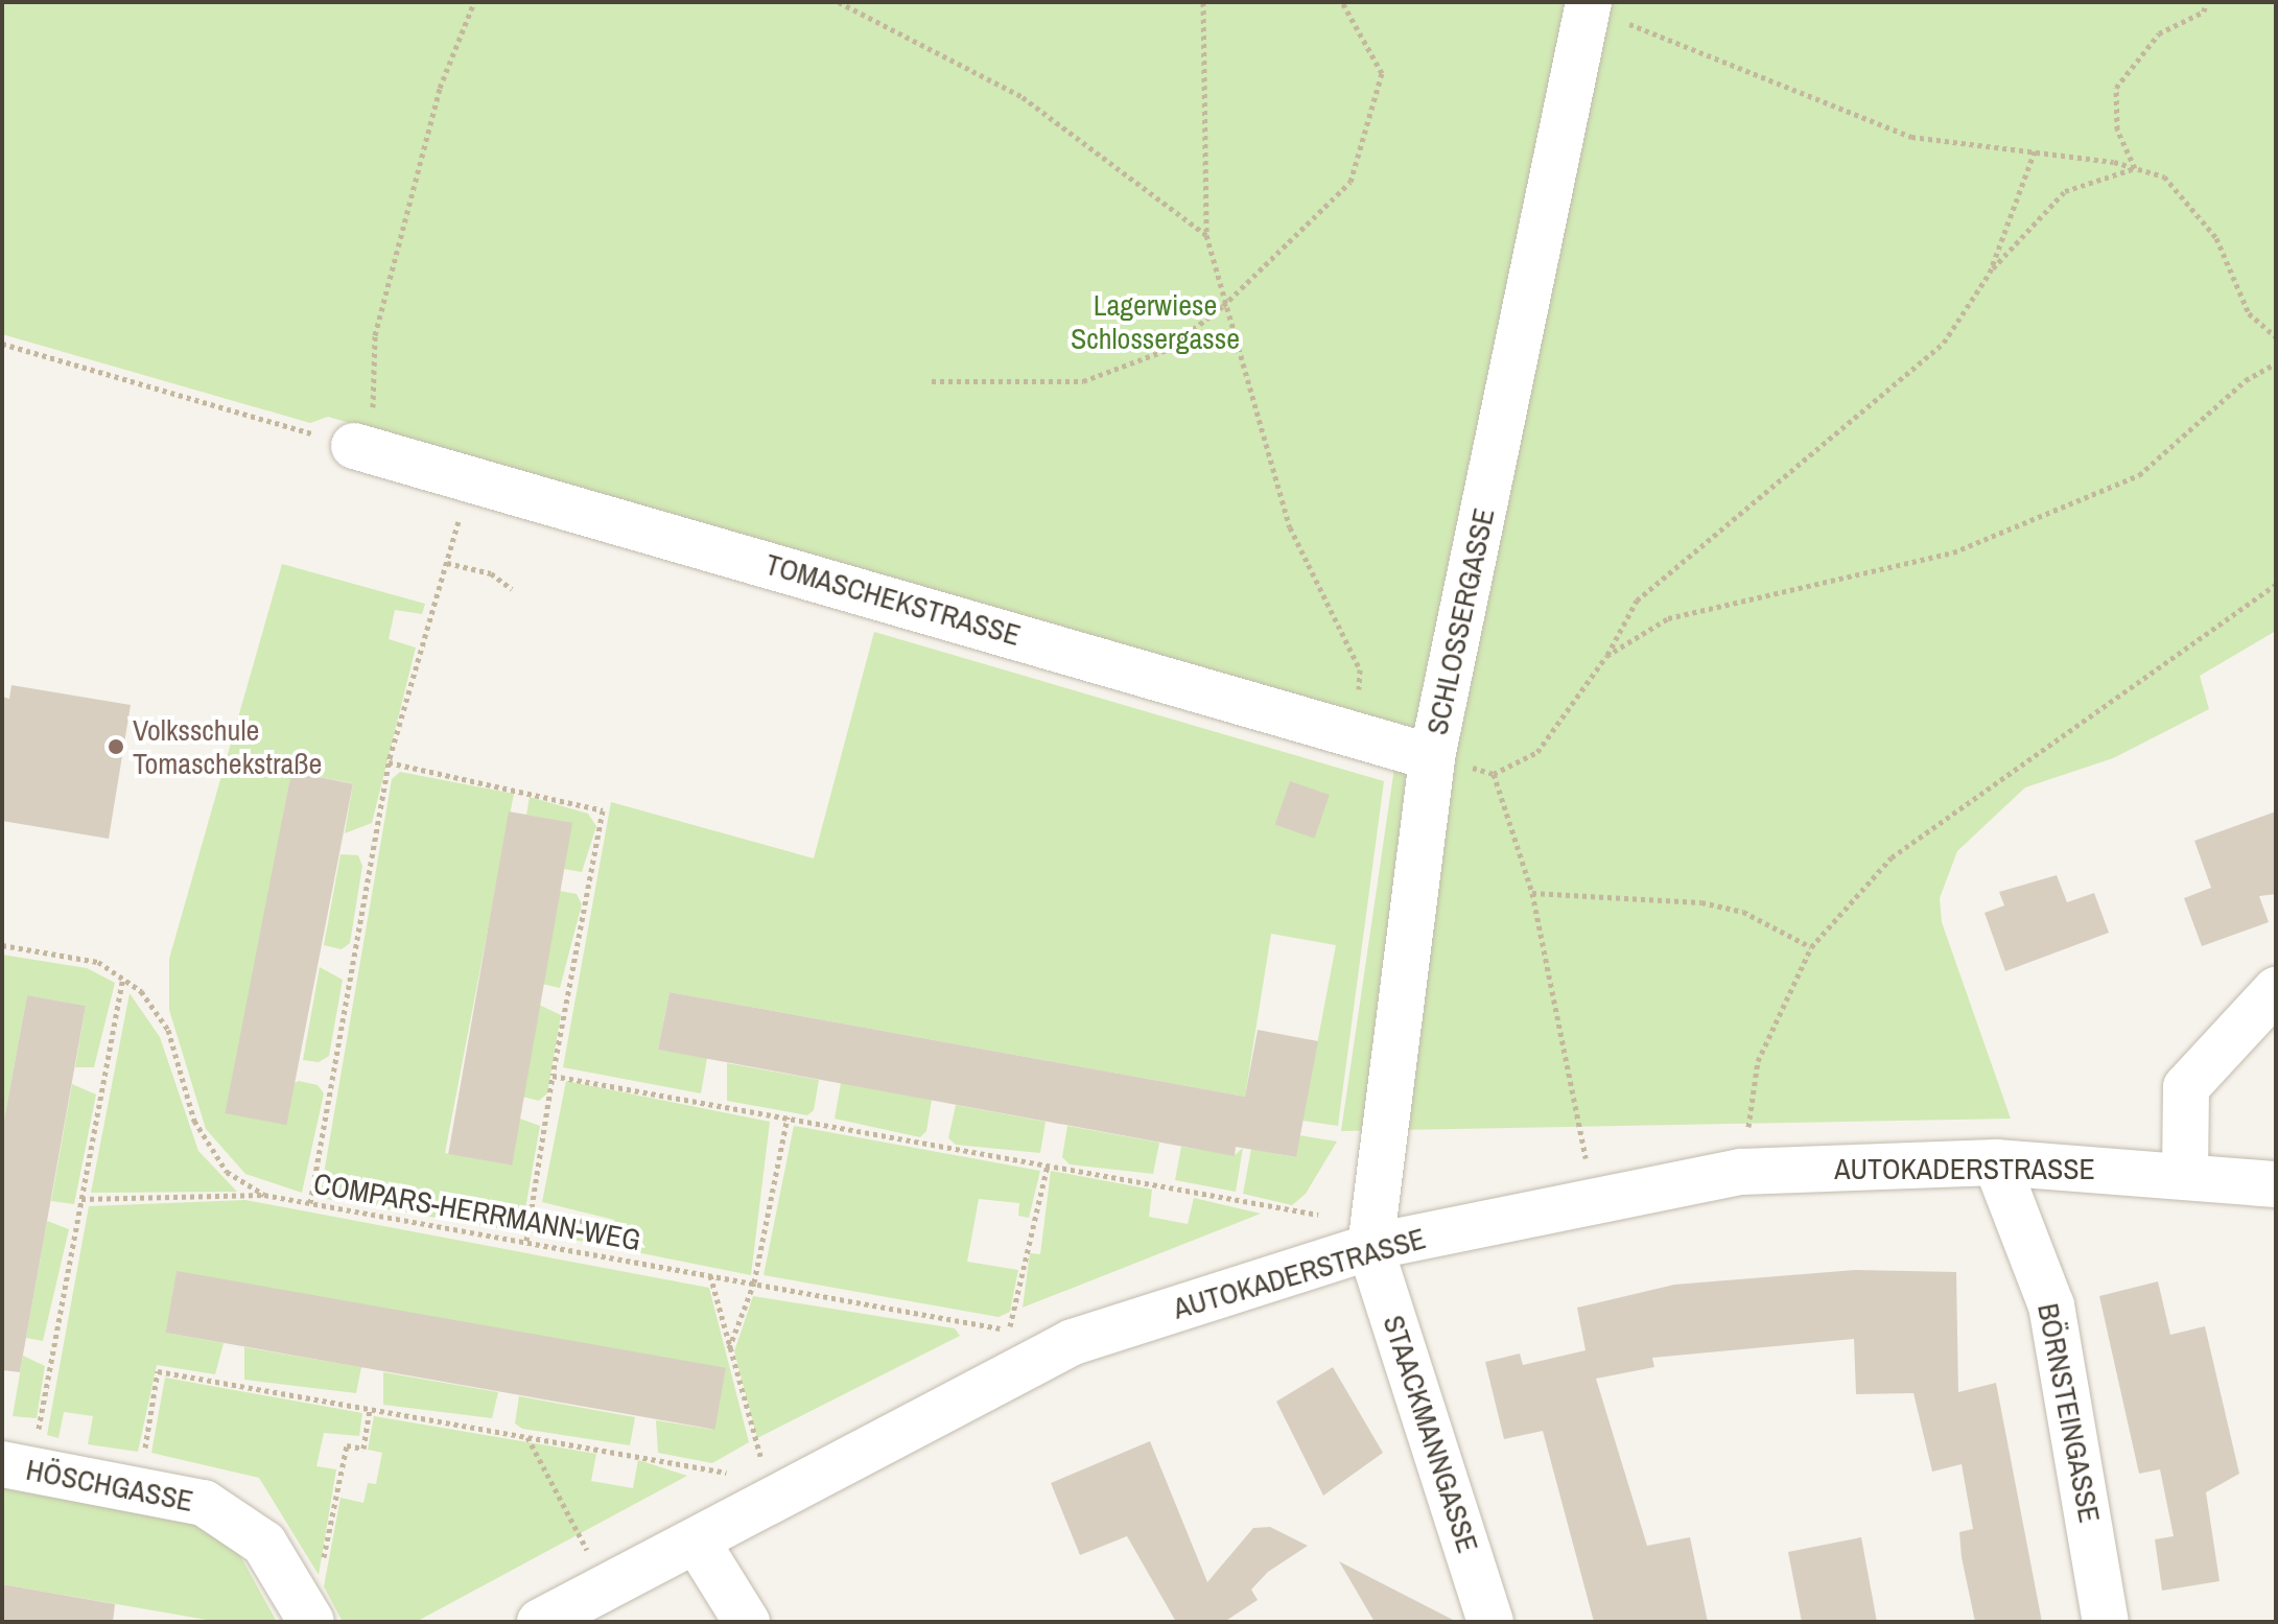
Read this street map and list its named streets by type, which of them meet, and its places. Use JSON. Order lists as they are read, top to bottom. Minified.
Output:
{"streets":{"street":["TOMASCHEKSTRASSE","SCHLOSSERGASSE","AUTOKADERSTRASSE","BÖRNSTEINGASSE","STAACKMANNGASSE","HÖSCHGASSE"],"path":["COMPARS-HERRMANN-WEG"]},"crossings":[["TOMASCHEKSTRASSE","SCHLOSSERGASSE"],["SCHLOSSERGASSE","AUTOKADERSTRASSE"],["SCHLOSSERGASSE","STAACKMANNGASSE"],["AUTOKADERSTRASSE","COMPARS-HERRMANN-WEG"],["AUTOKADERSTRASSE","BÖRNSTEINGASSE"],["AUTOKADERSTRASSE","STAACKMANNGASSE"]],"parks":["Lagerwiese Schlossergasse"],"places":["Volksschule Tomaschekstraße"]}
